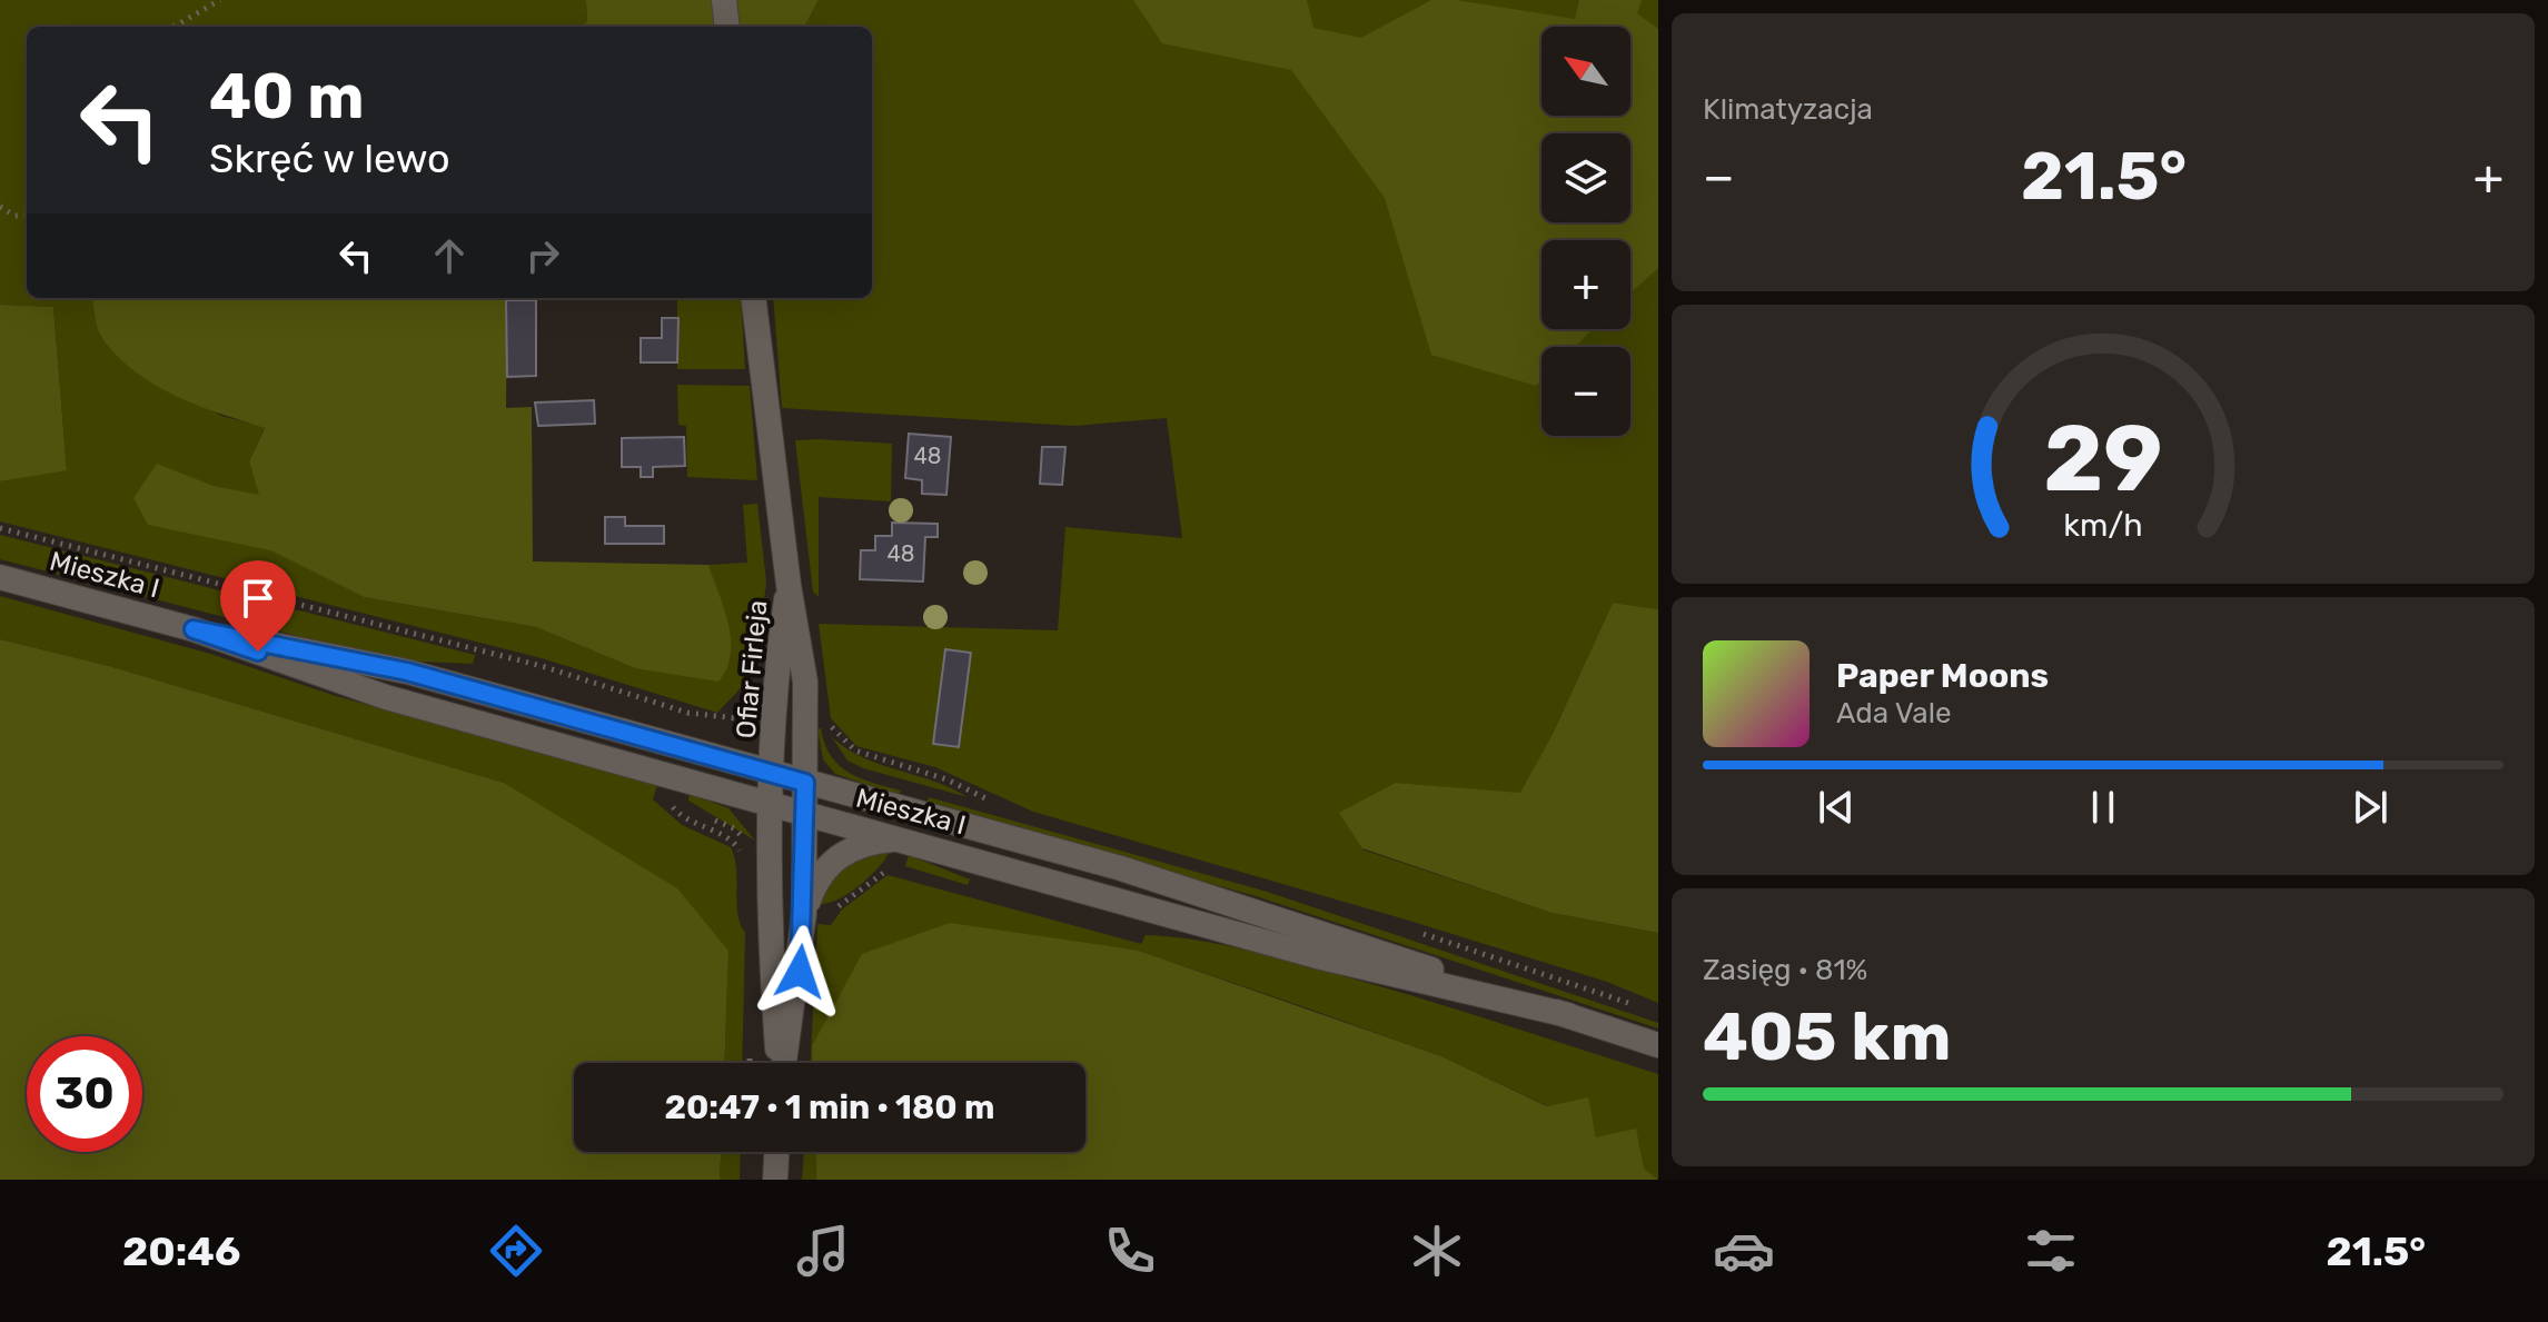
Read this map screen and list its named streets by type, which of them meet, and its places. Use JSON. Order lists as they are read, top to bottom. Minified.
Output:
{"streets":{"street":["Mieszka I","Ofiar Firleja"]},"crossings":[["Mieszka I","Ofiar Firleja"]],"house_numbers":["48","48"],"north":"top left","page":{"tile":["Klimatyzacja",["Zasięg · 81%","405 km"]],"map_buttons":["+","−"],"turn":["40 m","Skręć w lewo"],"heat":["−","21.5°","+"],"song":["Paper Moons","Ada Vale"],"limit":"30","trip":"20:47 · 1 min · 180 m","tabs":["20:46","21.5°"],"gauge":["29","km/h"]}}
